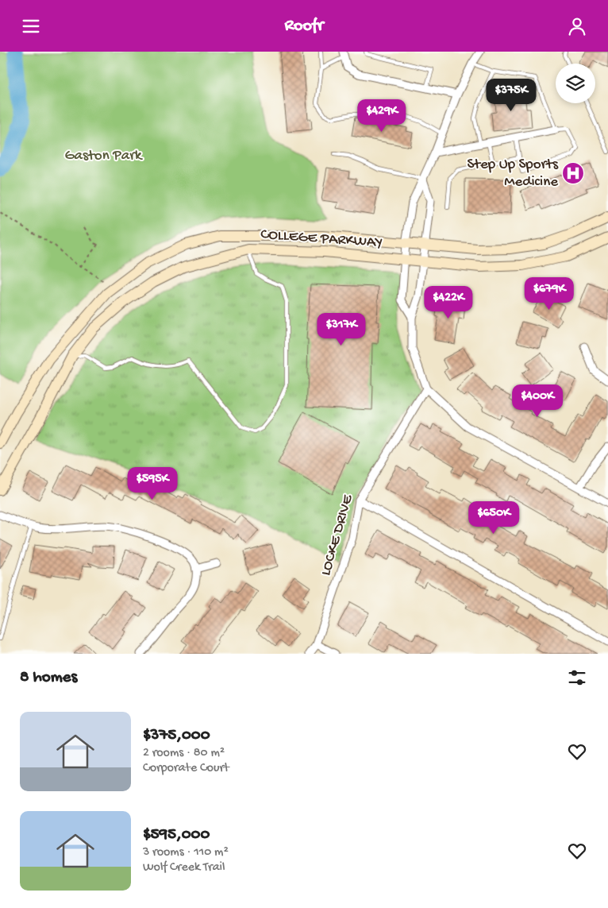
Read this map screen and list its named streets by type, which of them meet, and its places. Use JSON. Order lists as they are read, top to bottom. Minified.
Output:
{"streets":{"main road":["COLLEGE PARKWAY"],"street":["LOCKE DRIVE"]},"parks":["Gaston Park"],"places":{"hospital":["Step Up Sports Medicine"]},"page":{"header":"Roofr","price":["$375K","$429K","$679K","$422K","$317K","$400K","$595K","$650K"],"heading":"8 homes","list":[{"name":"$375,000","note":"2 rooms · 80 m² · Corporate Court"},{"name":"$595,000","note":"3 rooms · 110 m² · Wolf Creek Trail"}]}}
